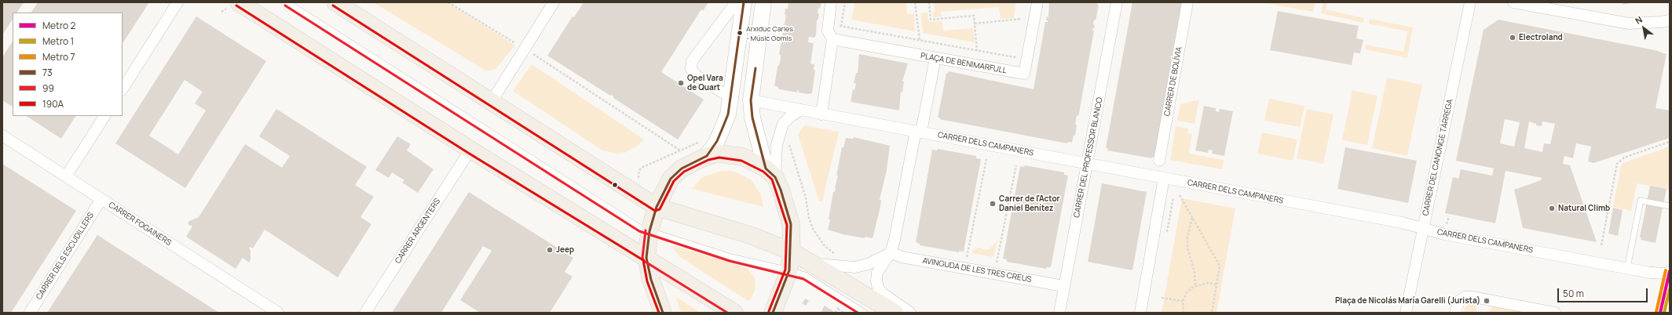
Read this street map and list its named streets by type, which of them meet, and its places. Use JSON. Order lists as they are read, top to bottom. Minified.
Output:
{"streets":{"street":["PLAÇA DE BENIMARFULL","CARRER DE BOLÍVIA","CARRER DELS CAMPANERS","CARRER DEL PROFESSOR BLANCO","CARRER DEL CANONGE TÀRREGA","CARRER FOGAINERS","CARRER ARGENTERS","CARRER DELS ESCUDILLERS","AVINGUDA DE LES TRES CREUS"]},"crossings":[["CARRER DELS CAMPANERS","CARRER DEL PROFESSOR BLANCO"],["CARRER DELS CAMPANERS","CARRER DEL CANONGE TÀRREGA"],["CARRER DEL PROFESSOR BLANCO","AVINGUDA DE LES TRES CREUS"],["CARRER FOGAINERS","CARRER DELS ESCUDILLERS"]],"places":["Arxiduc Carles - Músic Gomis","Electroland","Opel Vara de Quart","Carrer de l'Actor Daniel Benítez","Natural Climb","Jeep","Plaça de Nicolás María Garelli (Jurista)"],"lines":["transit line 73","transit line 99","transit line 190A","metro line 7","metro line 2","metro line 1"],"legend":["Metro 2","Metro 1","Metro 7","73","99","190A"],"scale_bar":"50 m","north":"top left"}
